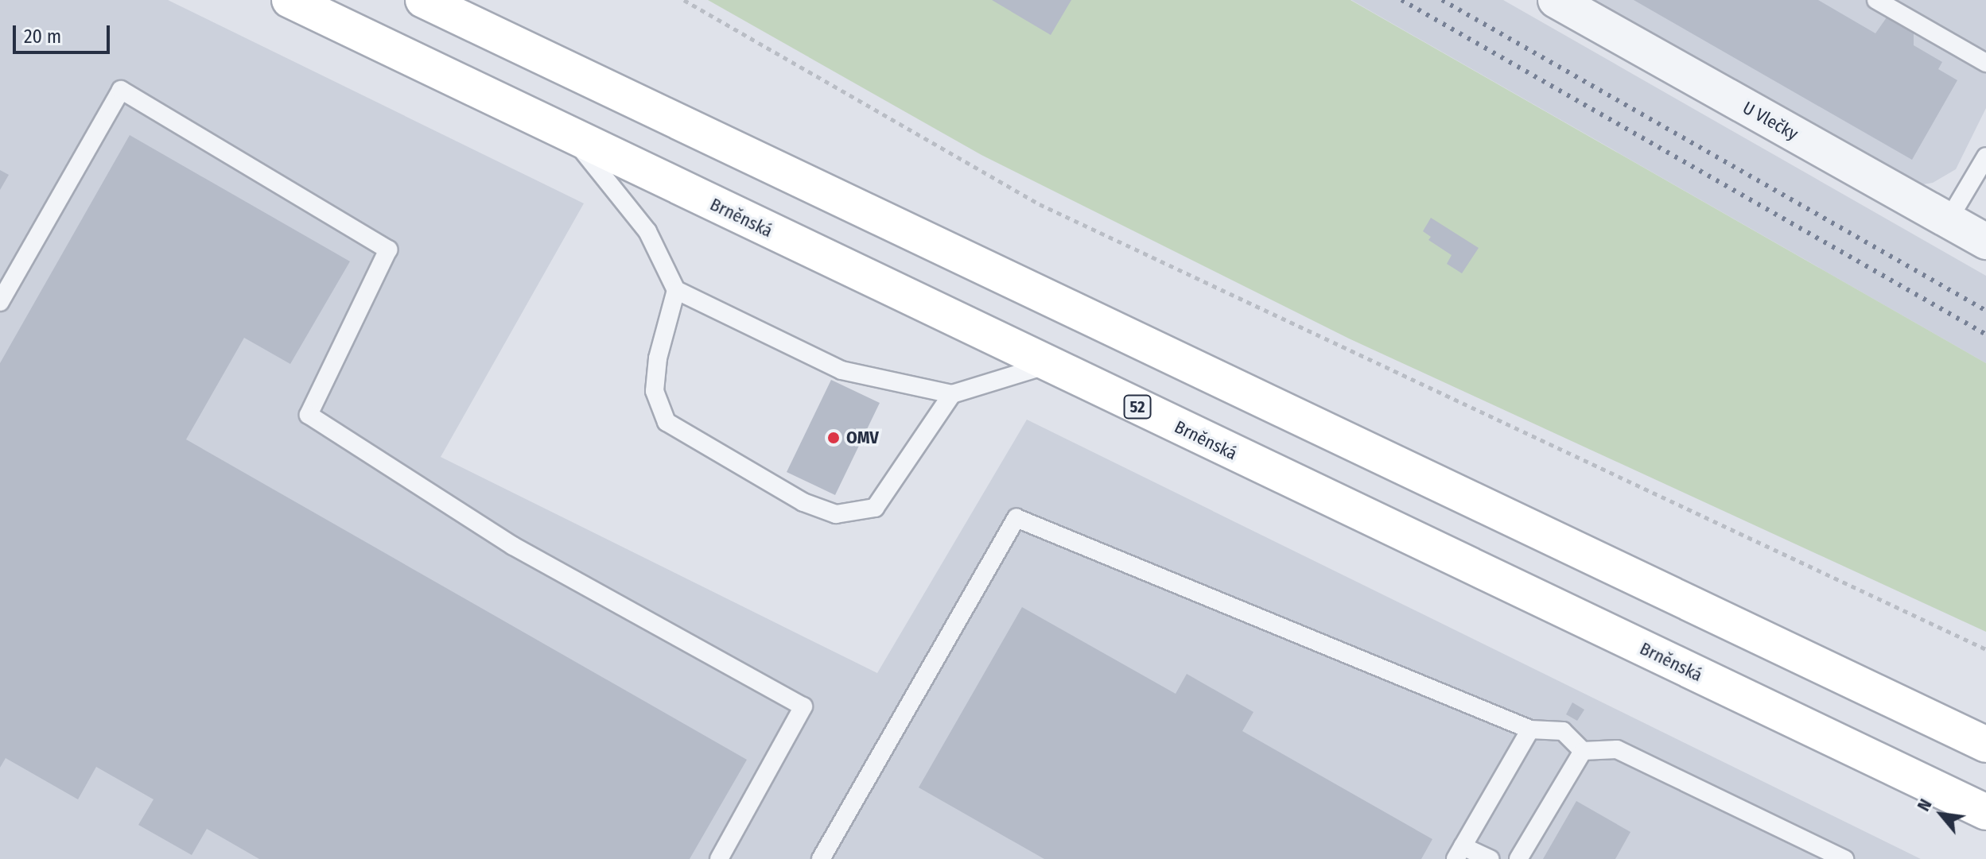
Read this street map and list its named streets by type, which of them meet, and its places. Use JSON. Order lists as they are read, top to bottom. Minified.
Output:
{"streets":{"highway":["Brněnská","52"],"street":["U Vlečky"]},"places":["OMV"],"scale_bar":"20 m","north":"top left"}
